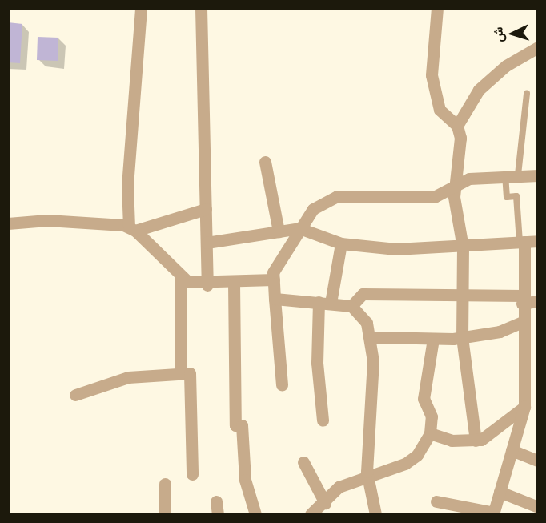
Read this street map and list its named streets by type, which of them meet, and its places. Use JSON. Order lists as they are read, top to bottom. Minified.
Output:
{"north":"left"}
